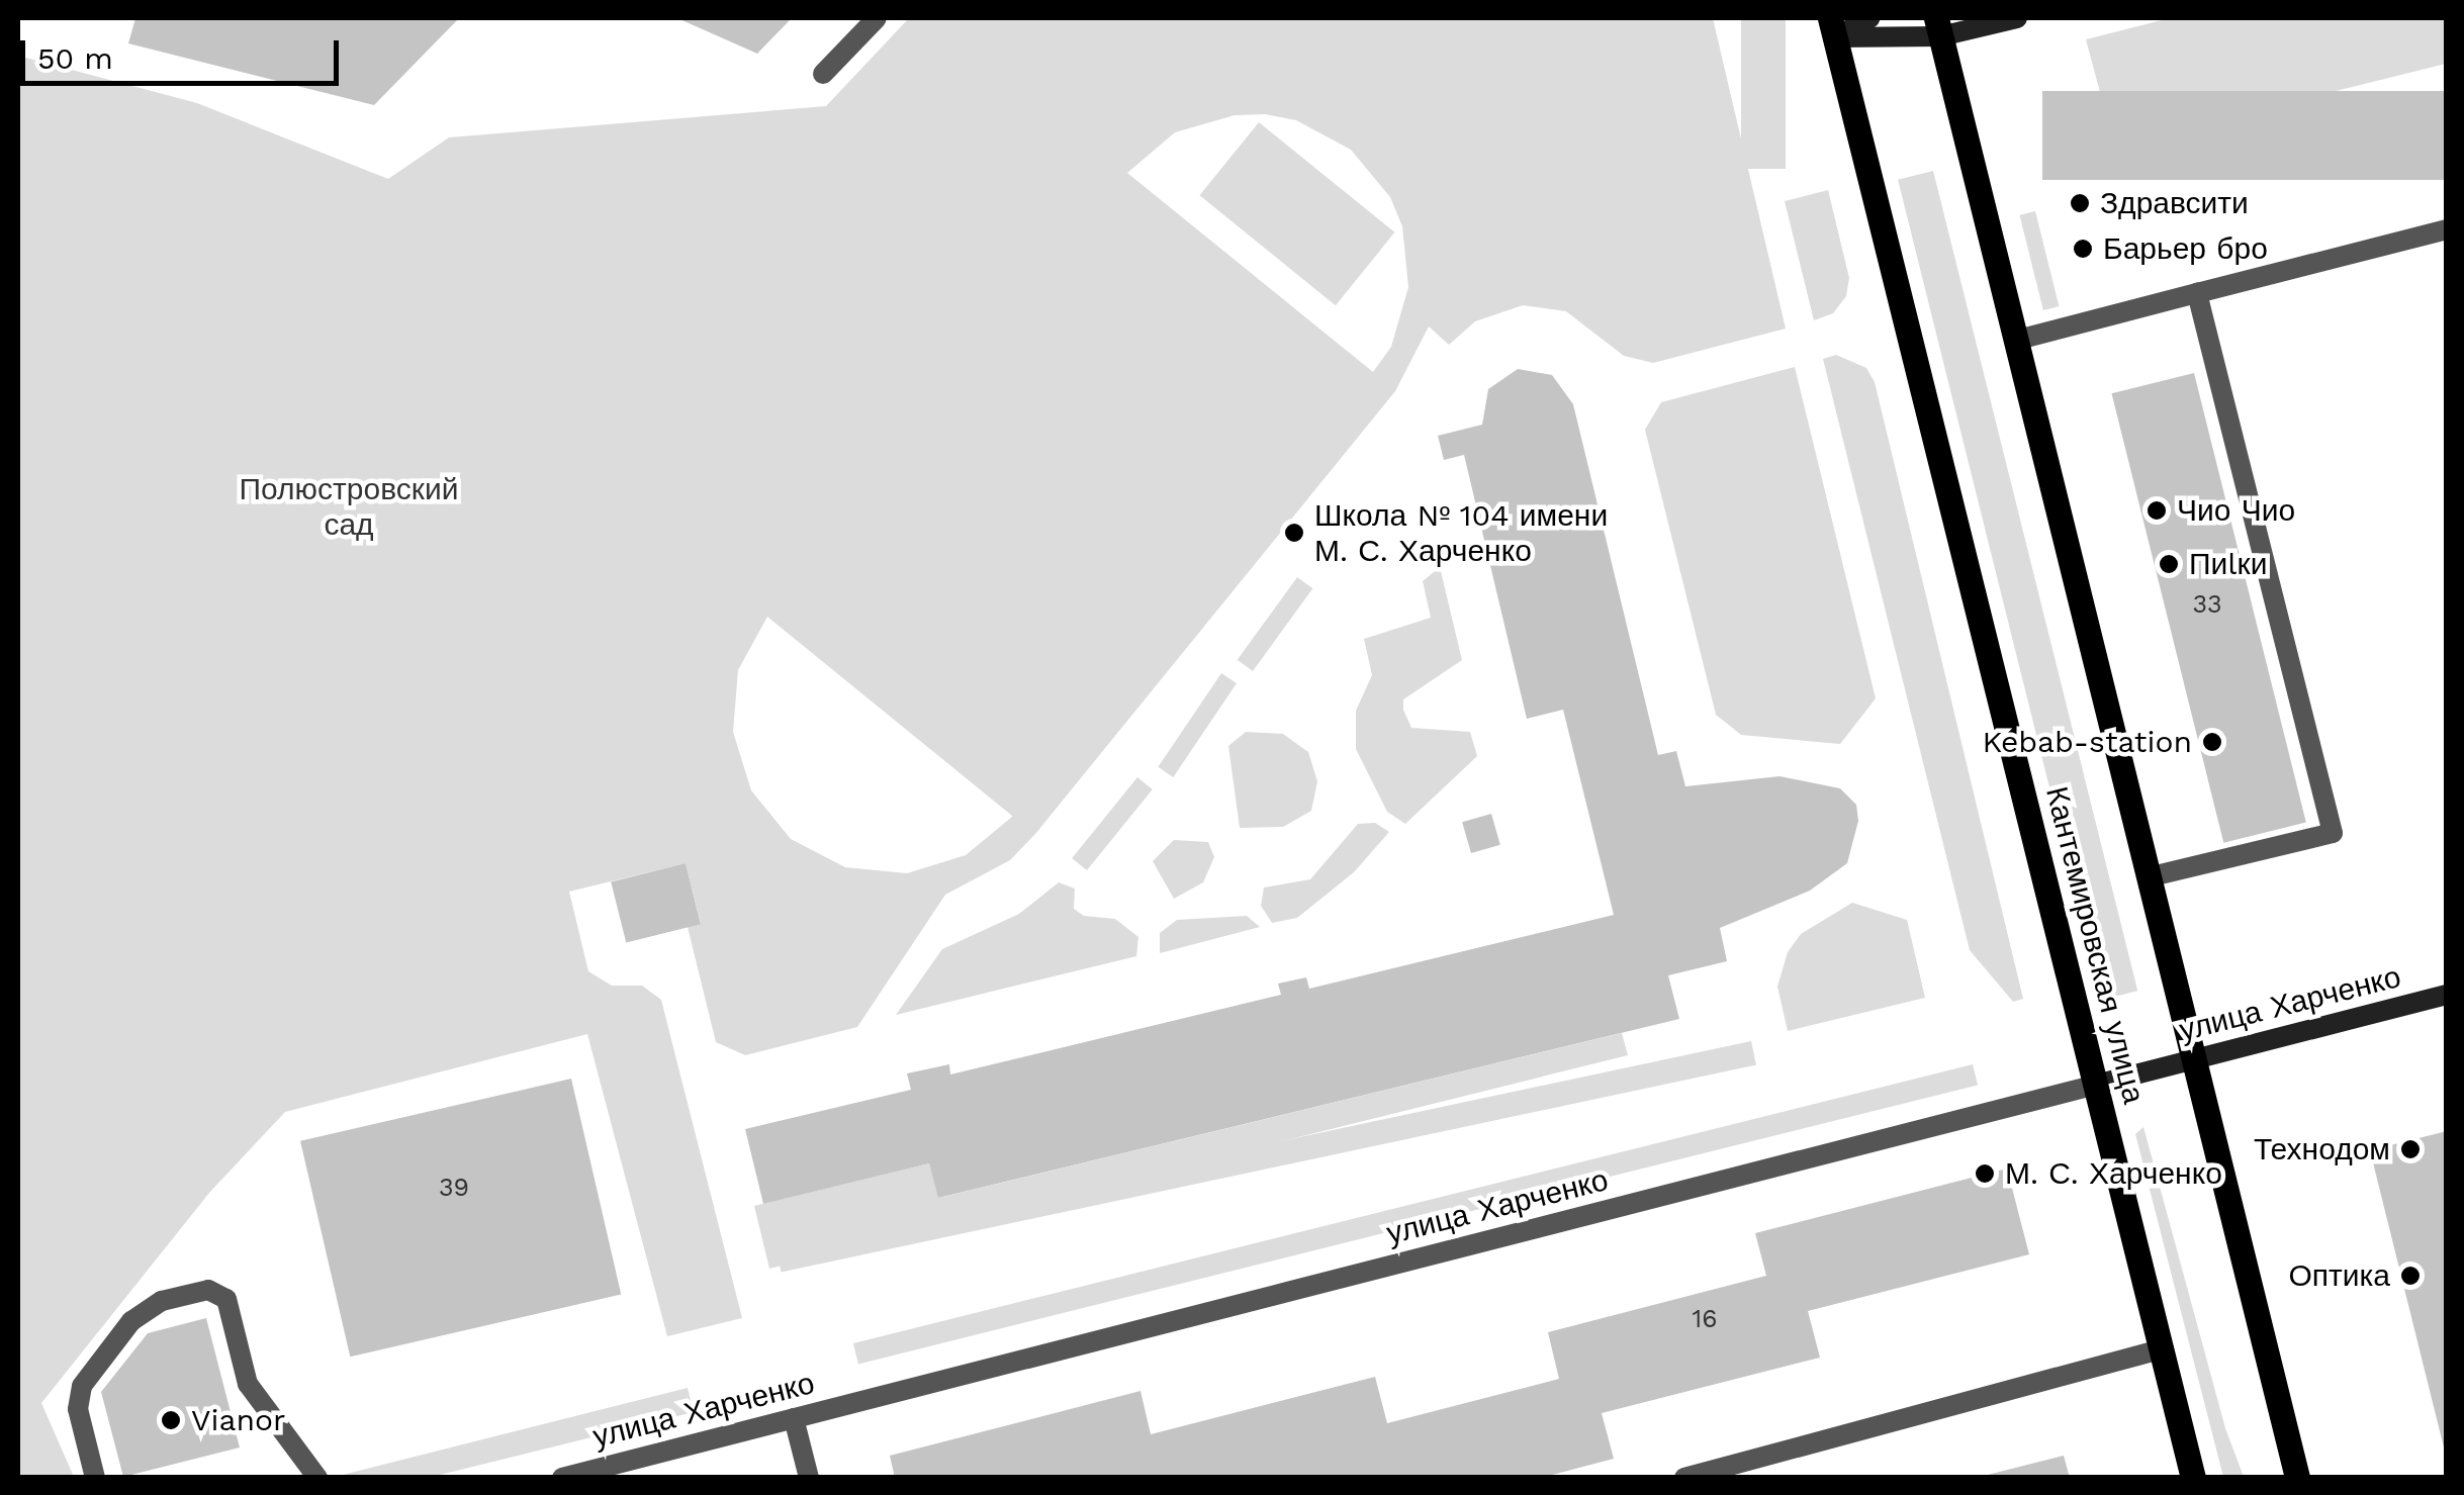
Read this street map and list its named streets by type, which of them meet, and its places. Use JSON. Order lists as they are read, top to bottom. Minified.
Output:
{"streets":{"main road":["Кантемировская улица"],"street":["улица Харченко"]},"crossings":[["Кантемировская улица","улица Харченко"]],"parks":["Полюстровский сад"],"places":["Здравсити","Барьер бро","Чио Чио","Школа № 104 имени М. С. Харченко","Пиlки","Kebab-station","Технодом","М. С. Харченко","Оптика","Vianor"],"house_numbers":["33","39","16"],"scale_bar":"50 m"}
